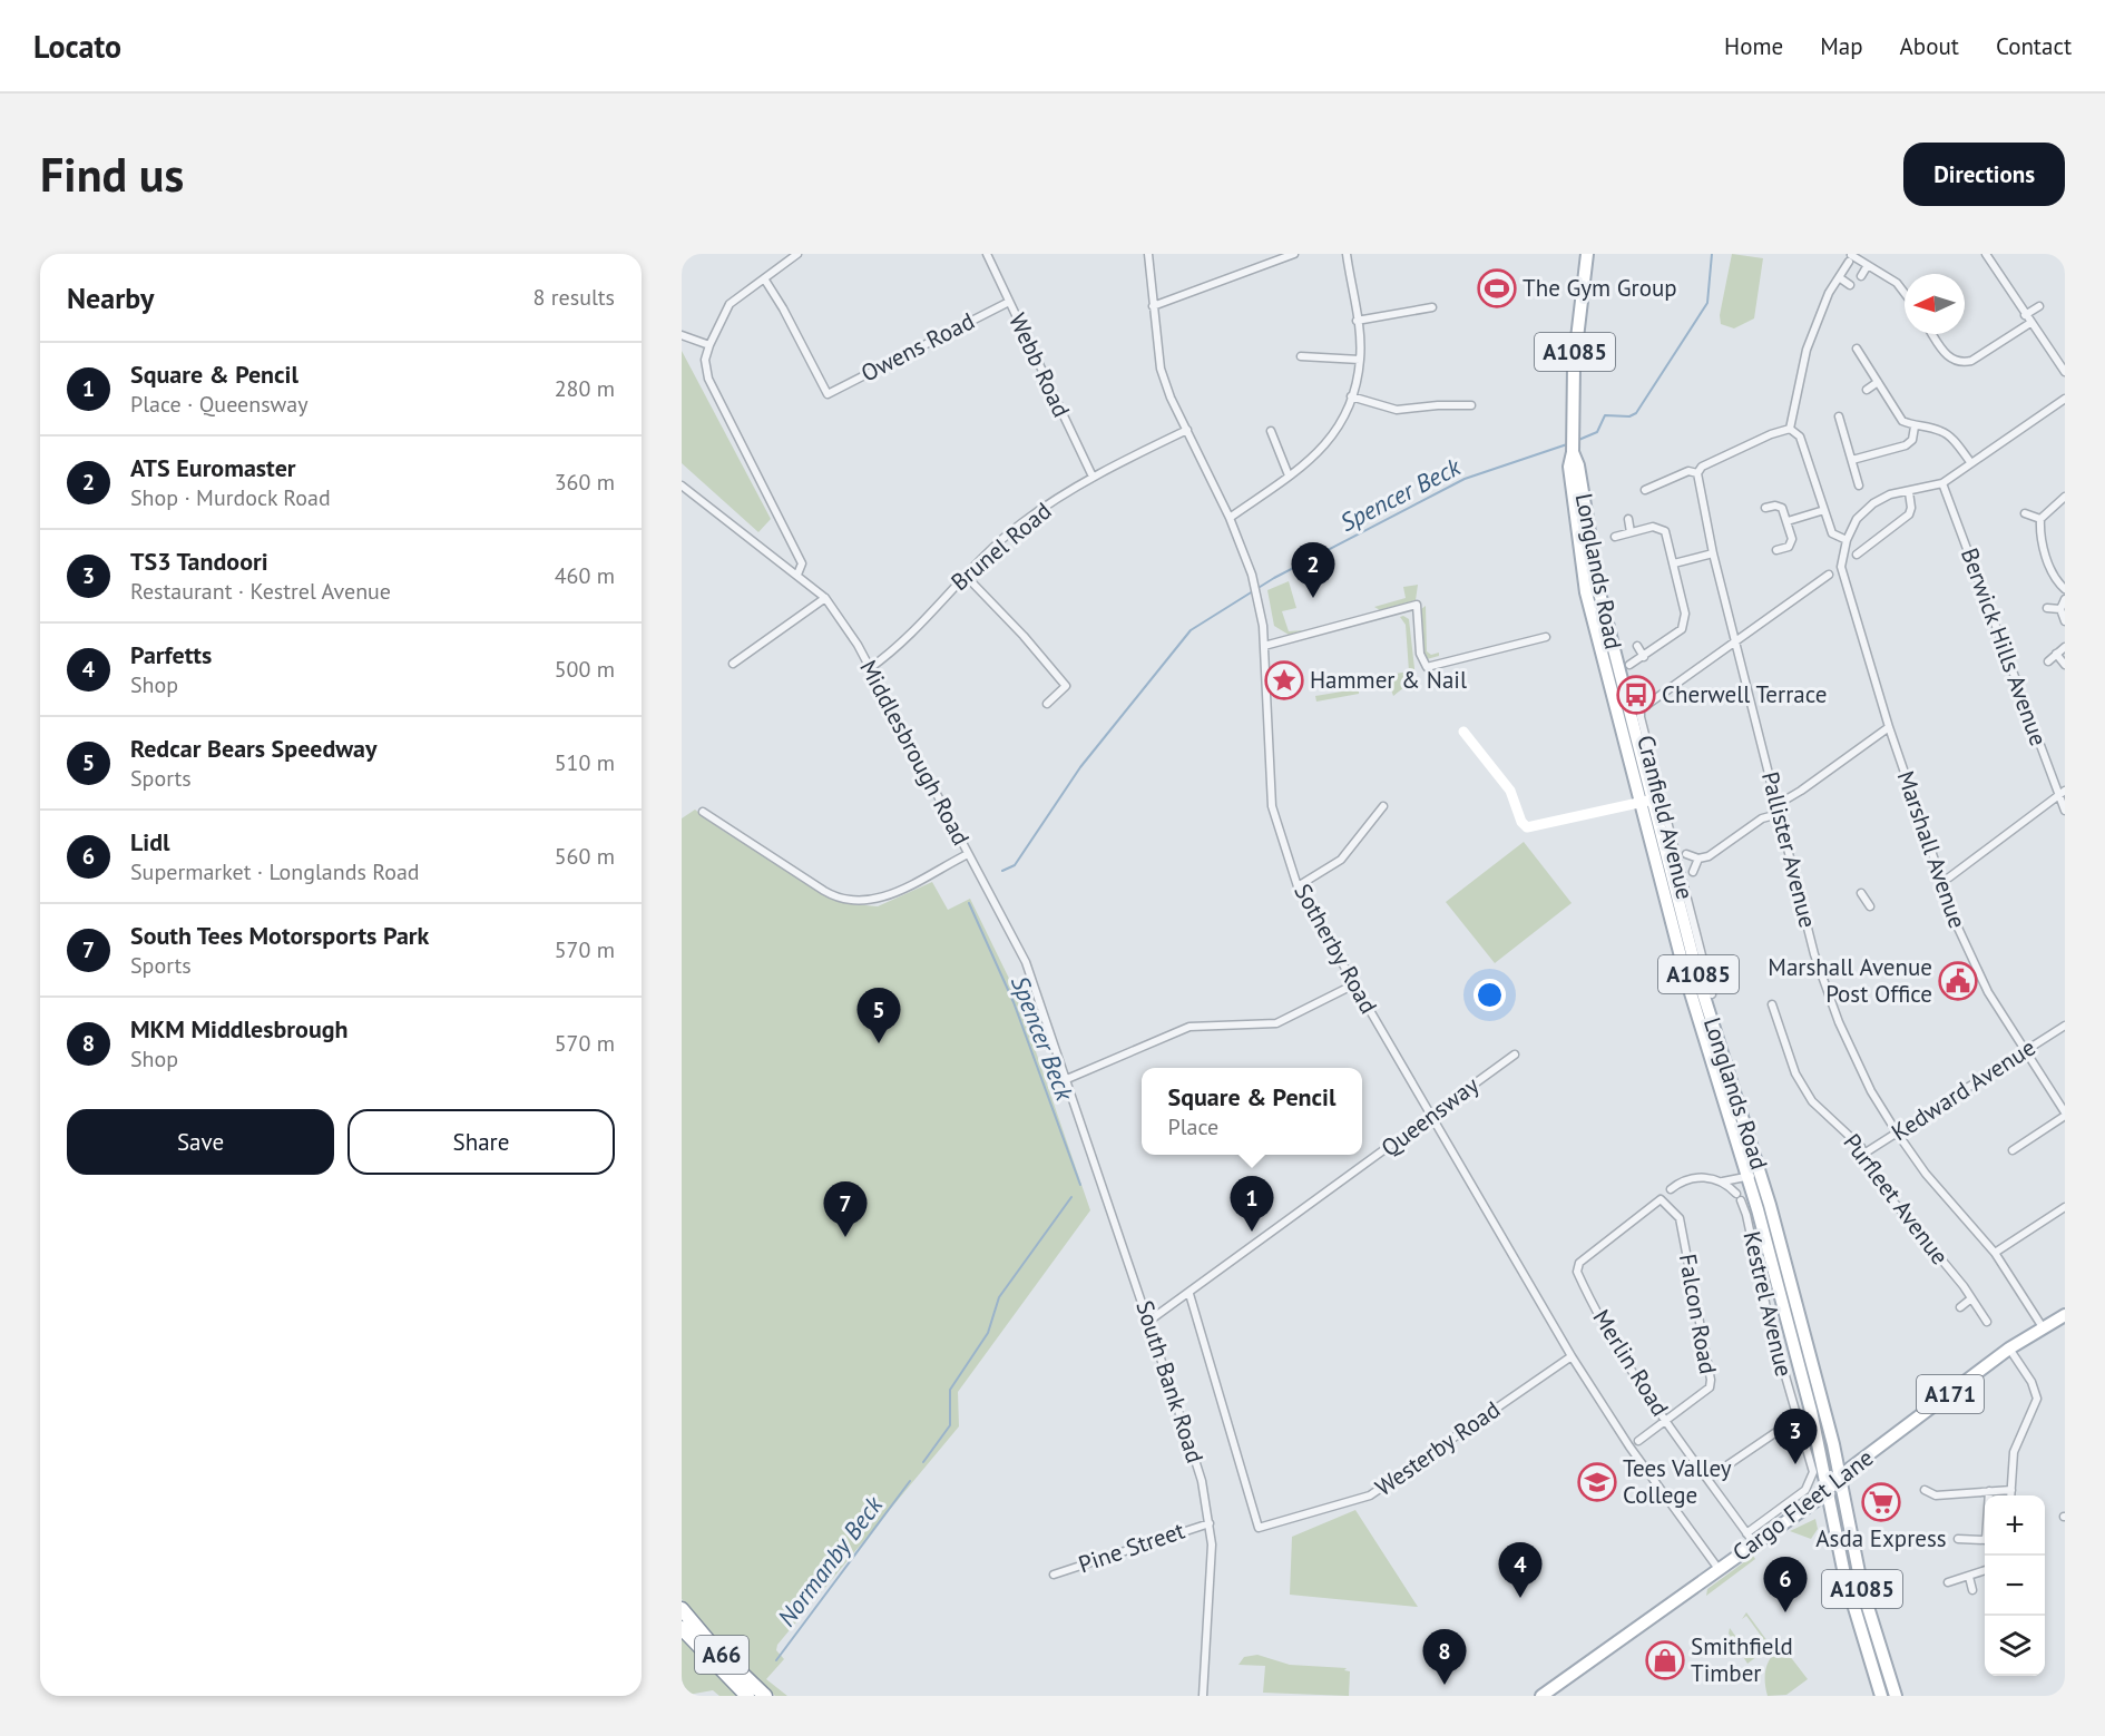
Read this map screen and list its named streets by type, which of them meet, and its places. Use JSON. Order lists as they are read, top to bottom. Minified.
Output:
{"streets":{"highway":["A66"],"main road":["A1085","Longlands Road","A171","Cargo Fleet Lane"],"street":["Owens Road","Webb Road","Brunel Road","Berwick Hills Avenue","Middlesbrough Road","Cranfield Avenue","Pallister Avenue","Marshall Avenue","Sotherby Road","Kedward Avenue","Queensway","Purfleet Avenue","Kestrel Avenue","Falcon Road","Merlin Road","South Bank Road","Westerby Road","Pine Street"]},"crossings":[["Owens Road","Webb Road"],["A1085","Longlands Road"],["Webb Road","Brunel Road"],["Brunel Road","Middlesbrough Road"],["Brunel Road","Sotherby Road"],["Longlands Road","Cargo Fleet Lane"],["Middlesbrough Road","South Bank Road"],["Cranfield Avenue","Pallister Avenue"],["Pallister Avenue","Kedward Avenue"],["Pallister Avenue","Cargo Fleet Lane"],["Marshall Avenue","Kedward Avenue"],["Sotherby Road","Queensway"],["Sotherby Road","Westerby Road"],["Sotherby Road","Cargo Fleet Lane"],["Kedward Avenue","Purfleet Avenue"],["Queensway","South Bank Road"],["Queensway","Westerby Road"],["Kestrel Avenue","Merlin Road"],["Falcon Road","Merlin Road"],["Merlin Road","Cargo Fleet Lane"],["South Bank Road","Pine Street"]],"water":["Spencer Beck","Normanby Beck"],"places":{"sports":["The Gym Group"],"place":["Hammer & Nail"],"bus stop":["Cherwell Terrace"],"public building":["Marshall Avenue Post Office"],"school or university":["Tees Valley College"],"supermarket":["Asda Express"],"shop":["Smithfield Timber"]},"north":"left","page":{"header":"Locato","nav":["Home","Map","About","Contact"],"buttons":["Directions",["Save","Share"]],"title":"Find us","heading":["Nearby","8 results"],"list":[{"mark":"1","name":"Square & Pencil","note":"Place · Queensway","value":"280 m"},{"mark":"2","name":"ATS Euromaster","note":"Shop · Murdock Road","value":"360 m"},{"mark":"3","name":"TS3 Tandoori","note":"Restaurant · Kestrel Avenue","value":"460 m"},{"mark":"4","name":"Parfetts","note":"Shop","value":"500 m"},{"mark":"5","name":"Redcar Bears Speedway","note":"Sports","value":"510 m"},{"mark":"6","name":"Lidl","note":"Supermarket · Longlands Road","value":"560 m"},{"mark":"7","name":"South Tees Motorsports Park","note":"Sports","value":"570 m"},{"mark":"8","name":"MKM Middlesbrough","note":"Shop","value":"570 m"}],"pins":["2","5","1","7","3","4","6","8"],"popup":["Square & Pencil","Place"],"map_buttons":["+","−"]}}
